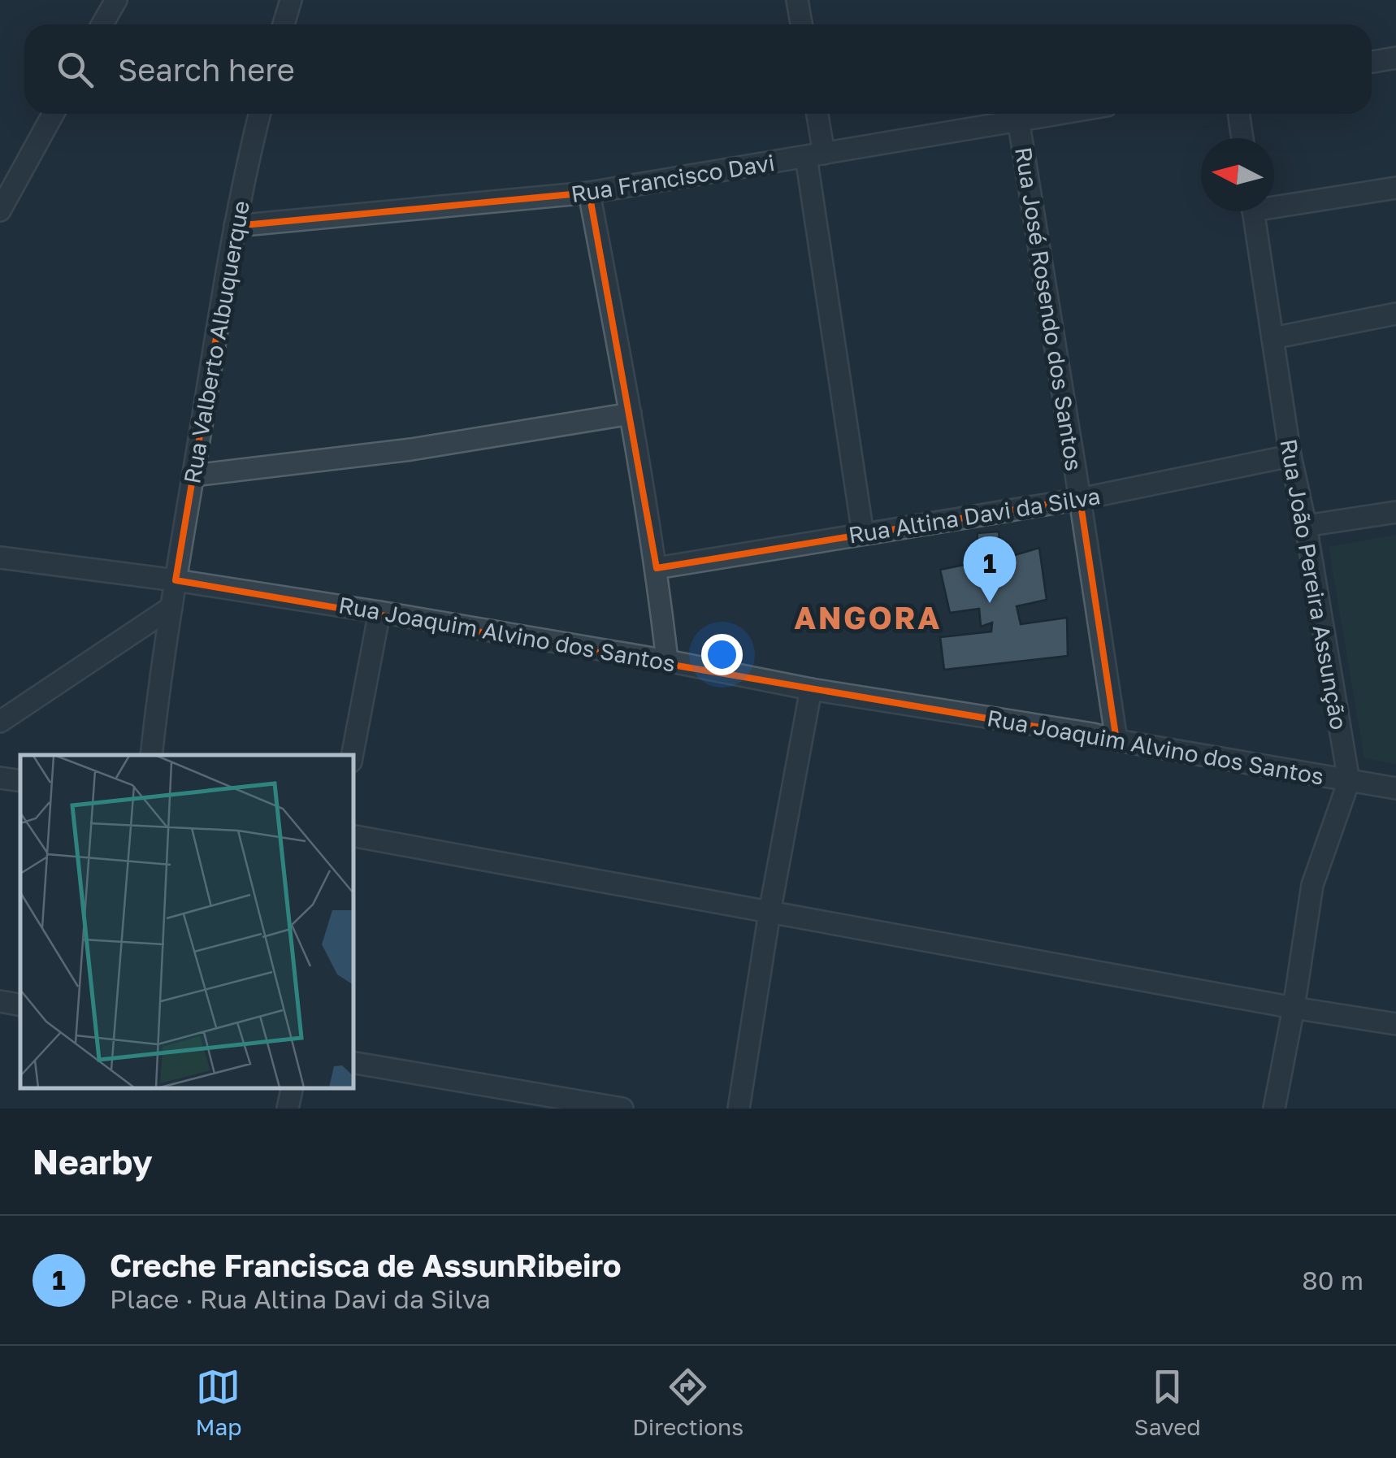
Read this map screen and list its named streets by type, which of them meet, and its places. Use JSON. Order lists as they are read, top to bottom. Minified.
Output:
{"streets":{"street":["Rua Francisco Davi","Rua José Rosendo dos Santos","Rua Valberto Albuquerque","Rua Altina Davi da Silva","Rua João Pereira Assunção","Rua Joaquim Alvino dos Santos"]},"crossings":[["Rua Francisco Davi","Rua José Rosendo dos Santos"],["Rua Francisco Davi","Rua Valberto Albuquerque"],["Rua José Rosendo dos Santos","Rua Altina Davi da Silva"],["Rua José Rosendo dos Santos","Rua Joaquim Alvino dos Santos"],["Rua Valberto Albuquerque","Rua Joaquim Alvino dos Santos"],["Rua Altina Davi da Silva","Rua João Pereira Assunção"],["Rua João Pereira Assunção","Rua Joaquim Alvino dos Santos"]],"districts":["ANGORA"],"north":"left","page":{"search":"Search here","pins":"1","heading":"Nearby","list":[{"mark":"1","name":"Creche Francisca de AssunRibeiro","note":"Place · Rua Altina Davi da Silva","value":"80 m"}],"nav":["Map","Directions","Saved"]}}
